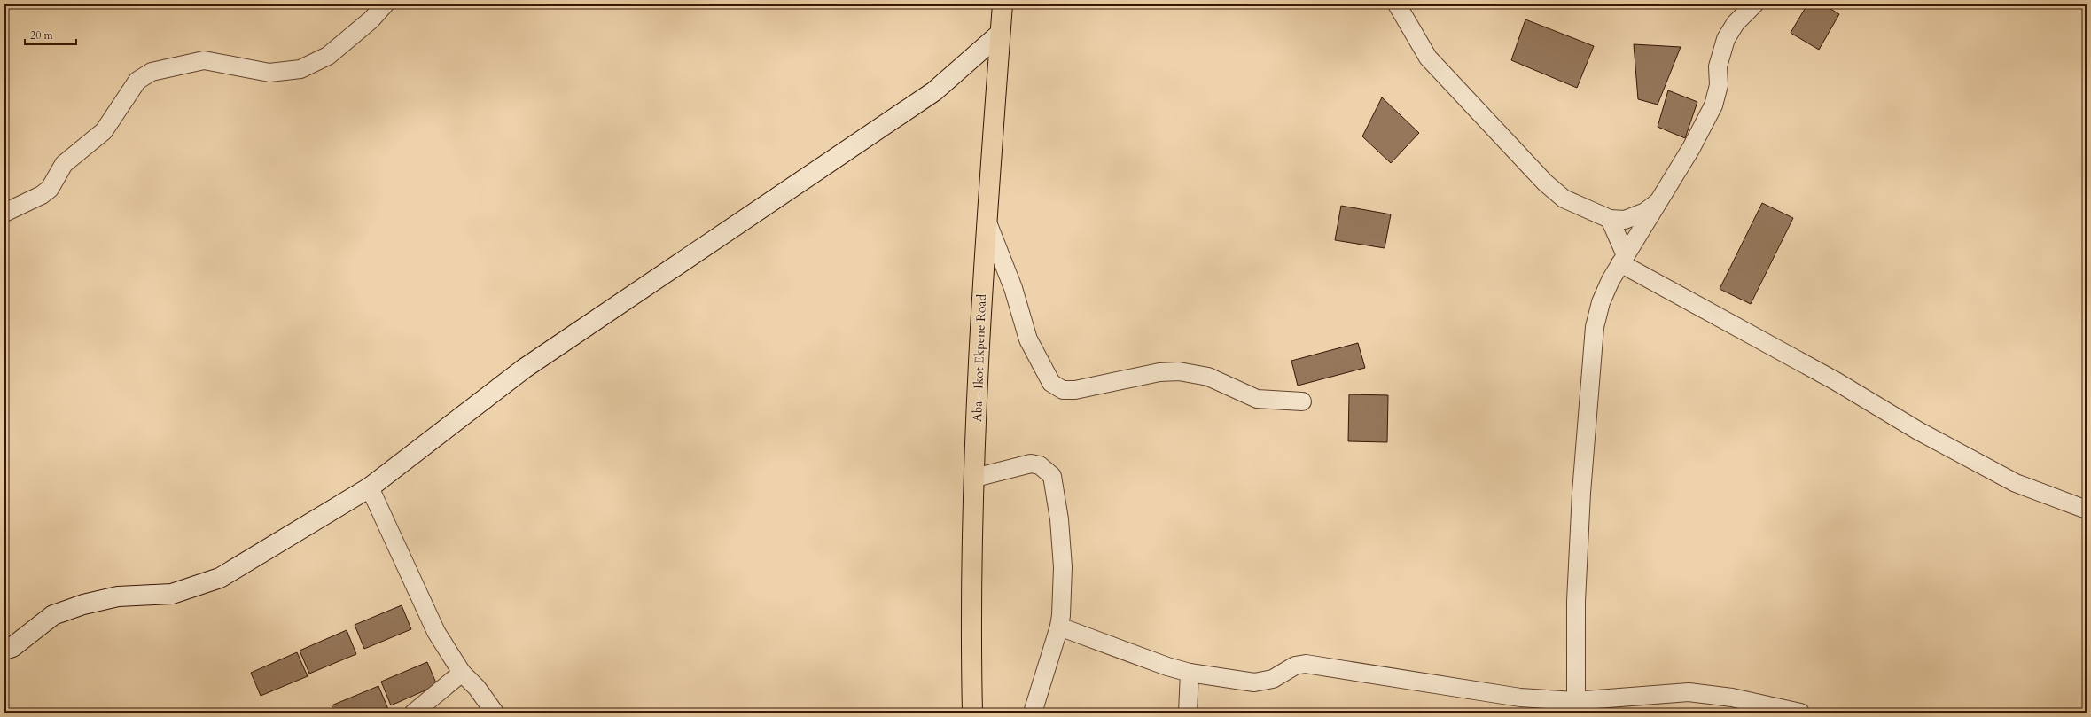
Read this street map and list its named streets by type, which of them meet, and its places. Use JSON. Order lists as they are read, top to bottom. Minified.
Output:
{"streets":{"highway":["Aba - Ikot Ekpene Road"]},"scale_bar":"20 m"}
